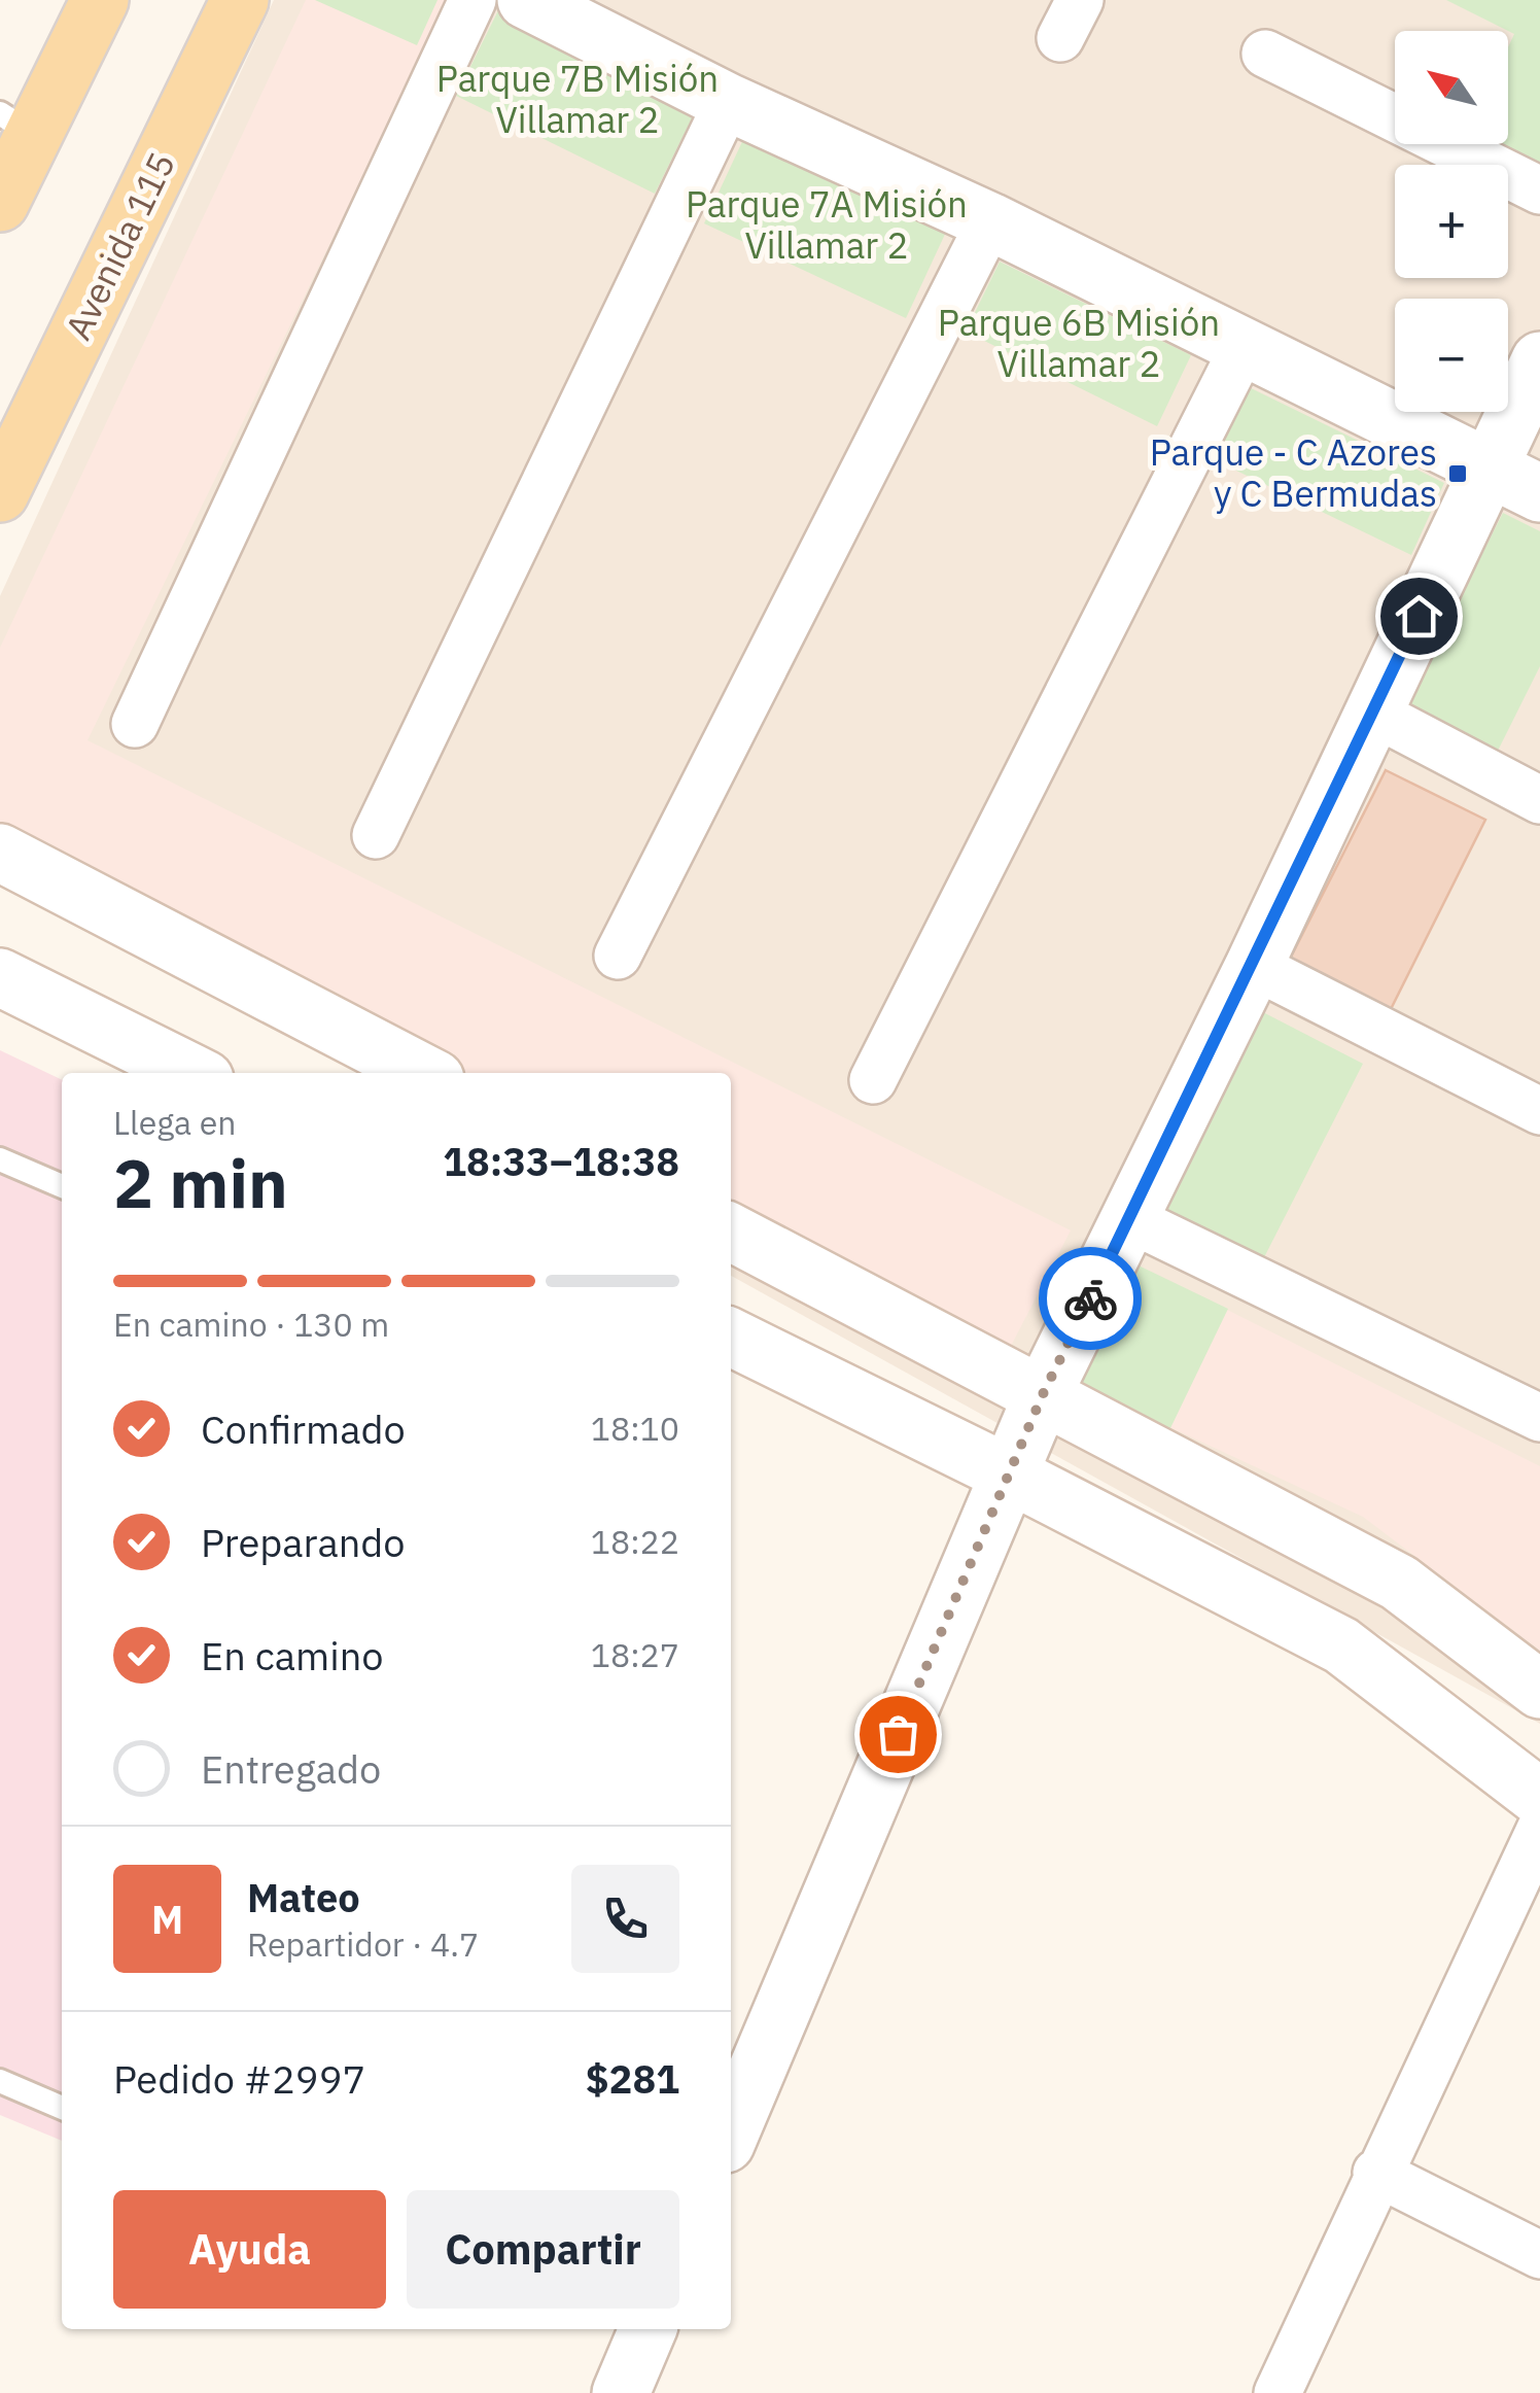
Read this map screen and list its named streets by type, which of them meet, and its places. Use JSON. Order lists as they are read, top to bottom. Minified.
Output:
{"streets":{"main road":["Avenida 115"]},"parks":["Parque 7B Misión Villamar 2","Parque 7A Misión Villamar 2","Parque 6B Misión Villamar 2"],"places":{"transit":["Parque - C Azores y C Bermudas"]},"north":"top left","page":{"map_buttons":["+","−"],"heading":["2 min","Llega en","18:33–18:38"],"panel":["Mateo","Repartidor · 4.7","Pedido #2997","$281"],"bar":"En camino · 130 m","list":[["Confirmado","18:10"],["Preparando","18:22"],["En camino","18:27"],"Entregado"],"round":"M","buttons":["Ayuda","Compartir"]}}
